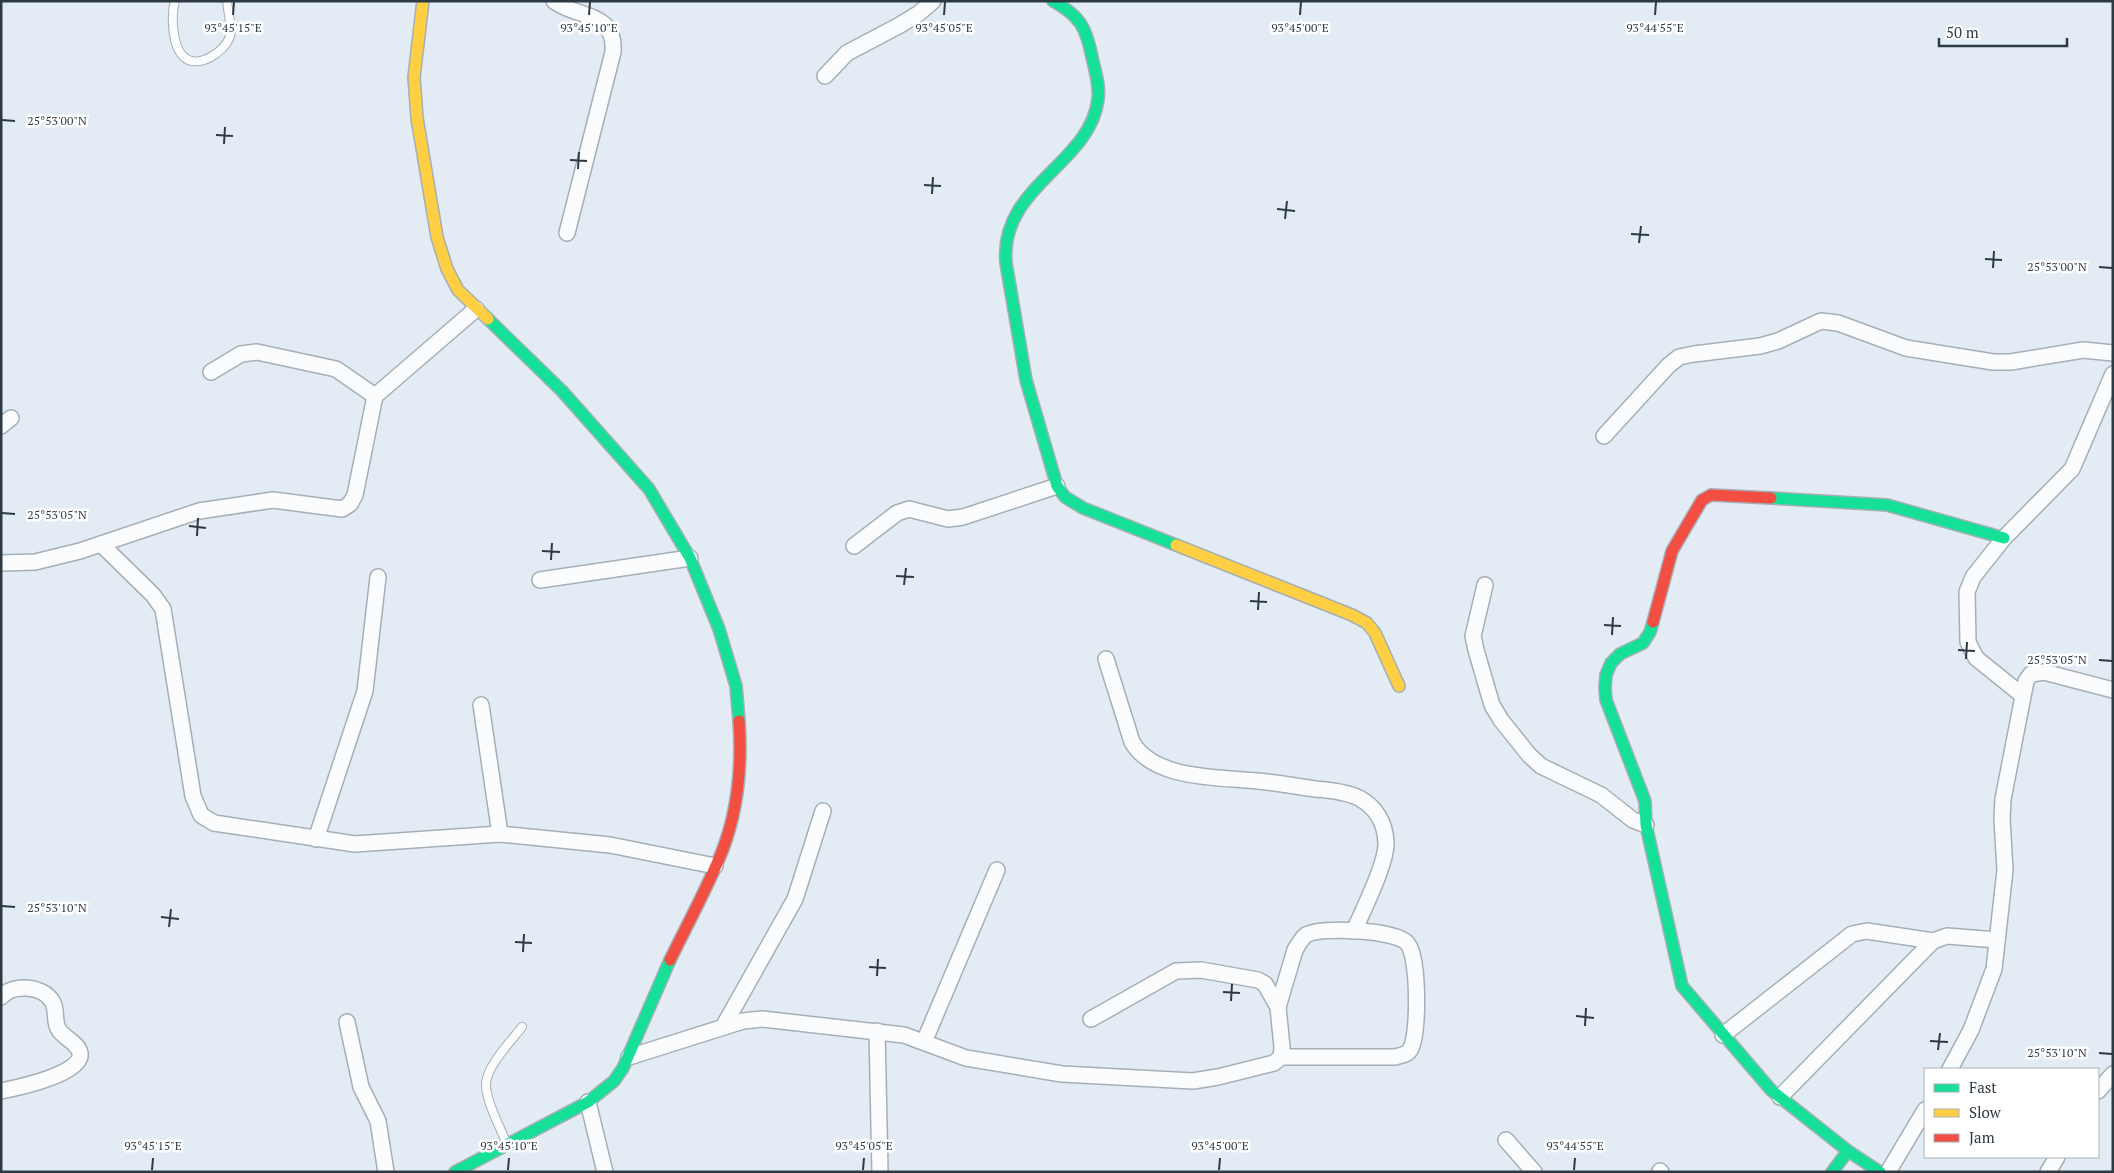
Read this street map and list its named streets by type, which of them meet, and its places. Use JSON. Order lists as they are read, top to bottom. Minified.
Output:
{"legend":["Fast","Slow","Jam"],"scale_bar":"50 m","coordinates":["93°45'15\"E","93°45'10\"E","93°45'05\"E","93°45'00\"E","93°44'55\"E","25°53'00\"N","25°53'05\"N","25°53'10\"N"]}
